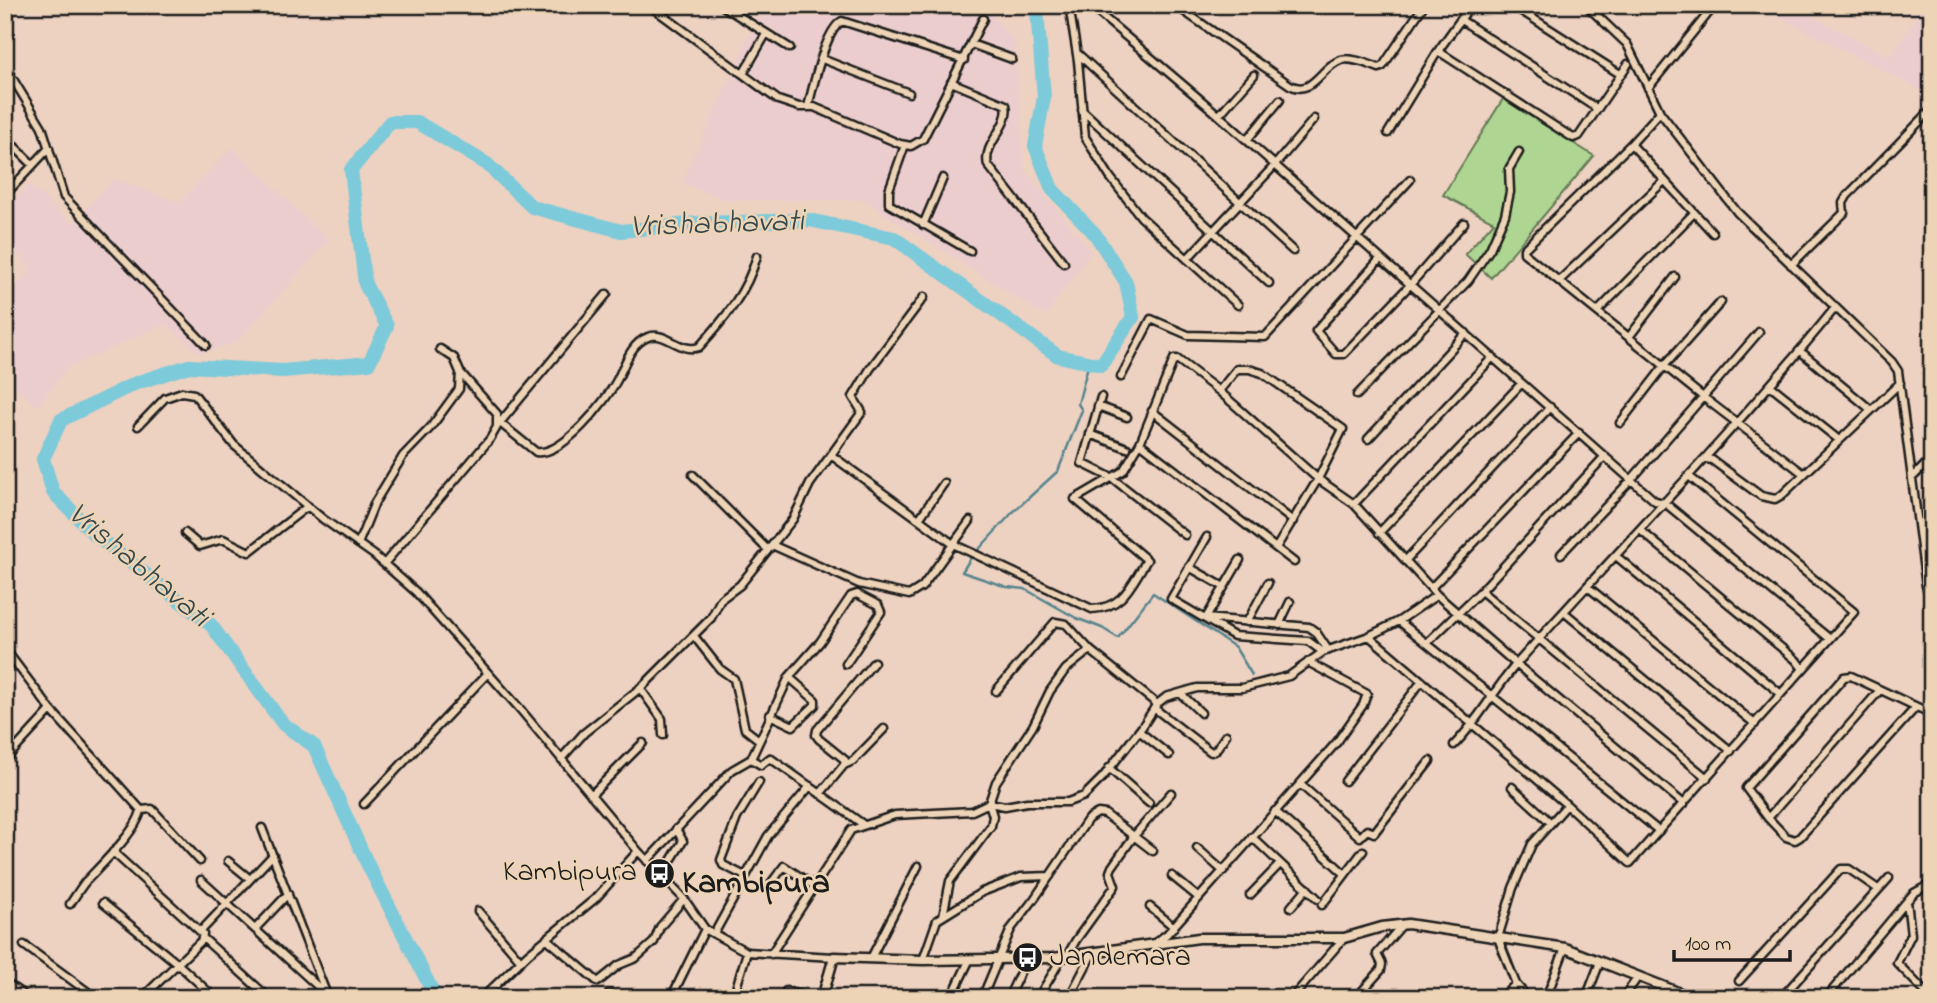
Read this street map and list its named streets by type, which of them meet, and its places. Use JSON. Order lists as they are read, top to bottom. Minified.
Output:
{"districts":["Kambipura"],"water":["Vrishabhavati"],"places":{"bus stop":["Kambipura","Jandemara"]},"scale_bar":"100 m"}
